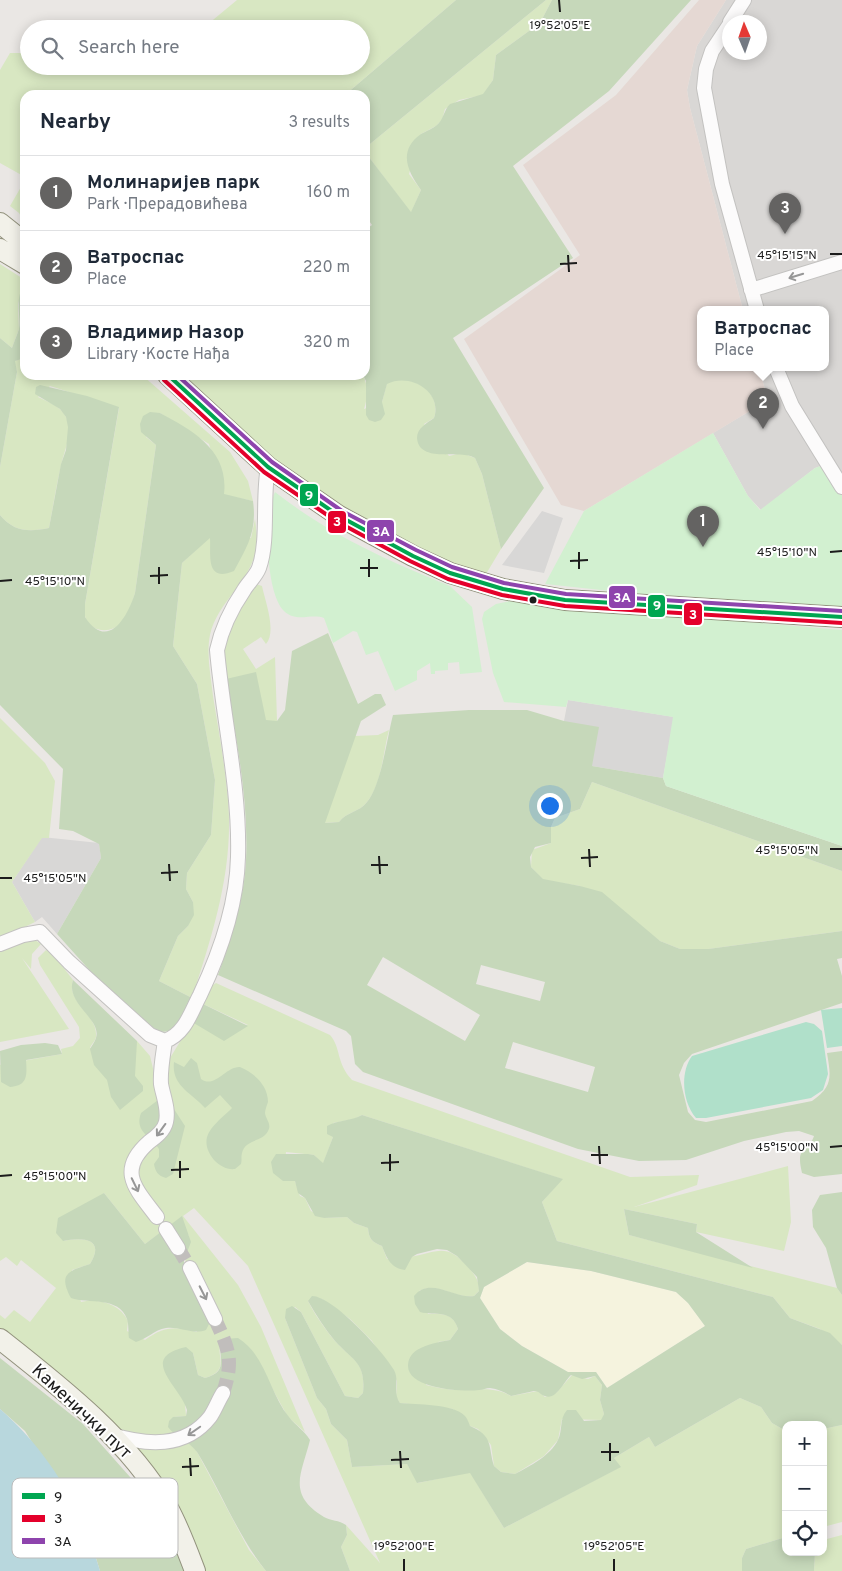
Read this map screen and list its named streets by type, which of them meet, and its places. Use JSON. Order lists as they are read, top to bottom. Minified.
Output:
{"streets":{"main road":["Каменички пут"]},"lines":["transit line 9","transit line 3","transit line 3A"],"legend":["9","3","3A"],"north":"top","page":{"search":"Search here","heading":["Nearby","3 results"],"list":[{"mark":"1","name":"Молинаријев парк","note":"Park · Прерадовићева","value":"160 m"},{"mark":"2","name":"Ватроспас","note":"Place","value":"220 m"},{"mark":"3","name":"Владимир Назор","note":"Library · Косте Нађа","value":"320 m"}],"pins":["3","2","1"],"popup":["Ватроспас","Place"],"map_buttons":["+","−"]},"coordinates":["19°52'05\"E","45°15'15\"N","45°15'10\"N","45°15'05\"N","45°15'00\"N","19°52'00\"E"]}
